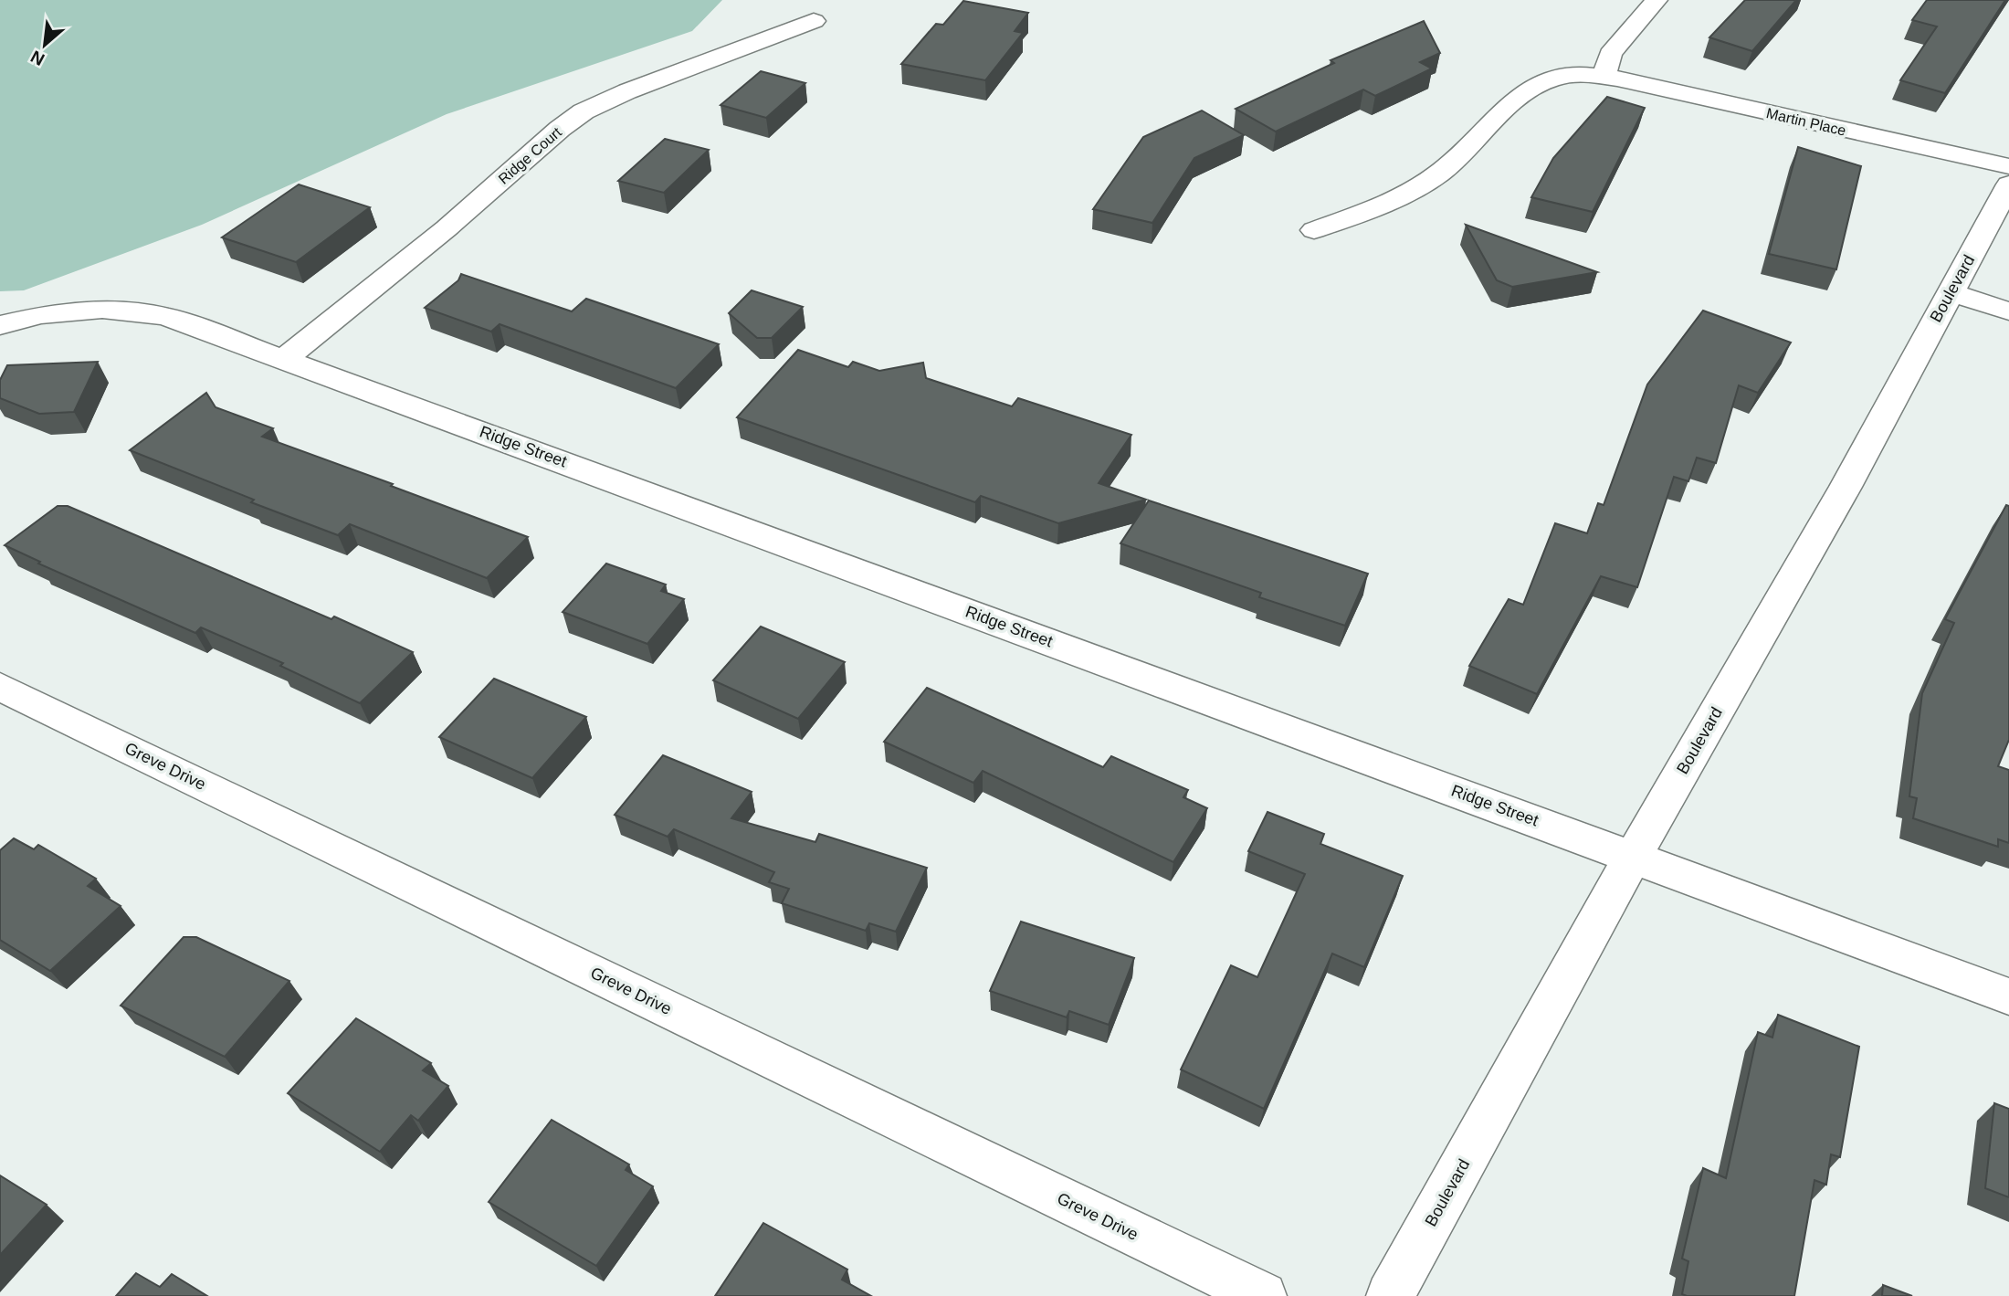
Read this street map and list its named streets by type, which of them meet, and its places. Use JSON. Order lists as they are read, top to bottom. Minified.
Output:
{"streets":{"street":["Martin Place","Ridge Court","Boulevard","Ridge Street","Greve Drive"]},"crossings":[["Ridge Court","Ridge Street"],["Boulevard","Ridge Street"]],"north":"bottom left"}
